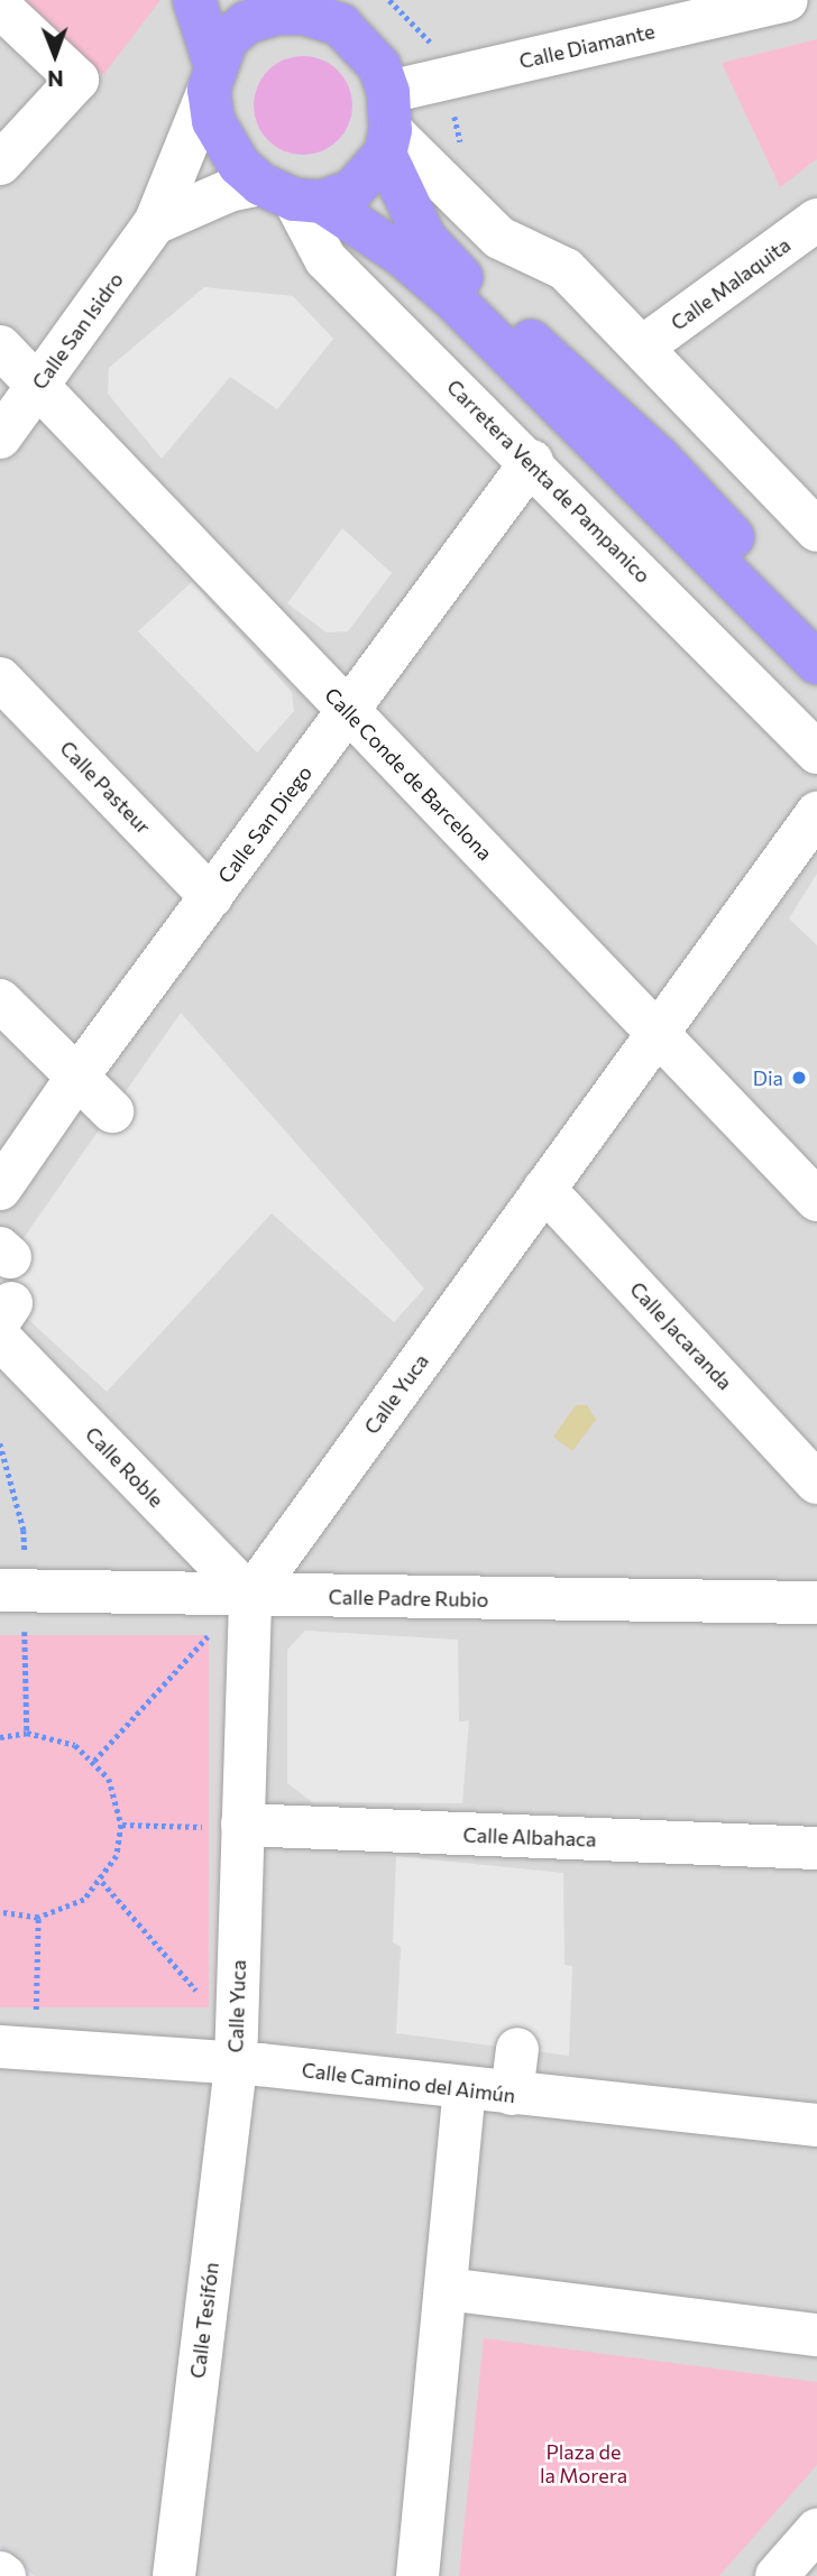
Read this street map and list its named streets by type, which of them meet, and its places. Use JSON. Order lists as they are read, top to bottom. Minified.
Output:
{"streets":{"street":["Calle Diamante","Calle Malaquita","Calle San Isidro","Carretera Venta de Pampanico","Calle Conde de Barcelona","Calle Pasteur","Calle San Diego","Calle Jacaranda","Calle Yuca","Calle Roble","Calle Padre Rubio","Calle Albahaca","Calle Camino del Aimún","Calle Tesifón"]},"crossings":[["Calle Diamante","Calle San Isidro"],["Calle Diamante","Carretera Venta de Pampanico"],["Calle San Isidro","Carretera Venta de Pampanico"],["Calle San Isidro","Calle Conde de Barcelona"],["Carretera Venta de Pampanico","Calle San Diego"],["Calle Conde de Barcelona","Calle San Diego"],["Calle Conde de Barcelona","Calle Yuca"],["Calle Pasteur","Calle San Diego"],["Calle Jacaranda","Calle Yuca"],["Calle Yuca","Calle Roble"],["Calle Yuca","Calle Padre Rubio"],["Calle Yuca","Calle Albahaca"],["Calle Yuca","Calle Camino del Aimún"],["Calle Yuca","Calle Tesifón"],["Calle Roble","Calle Padre Rubio"],["Calle Camino del Aimún","Calle Tesifón"]],"parks":["Plaza de la Morera"],"places":["Dia"],"north":"bottom"}
